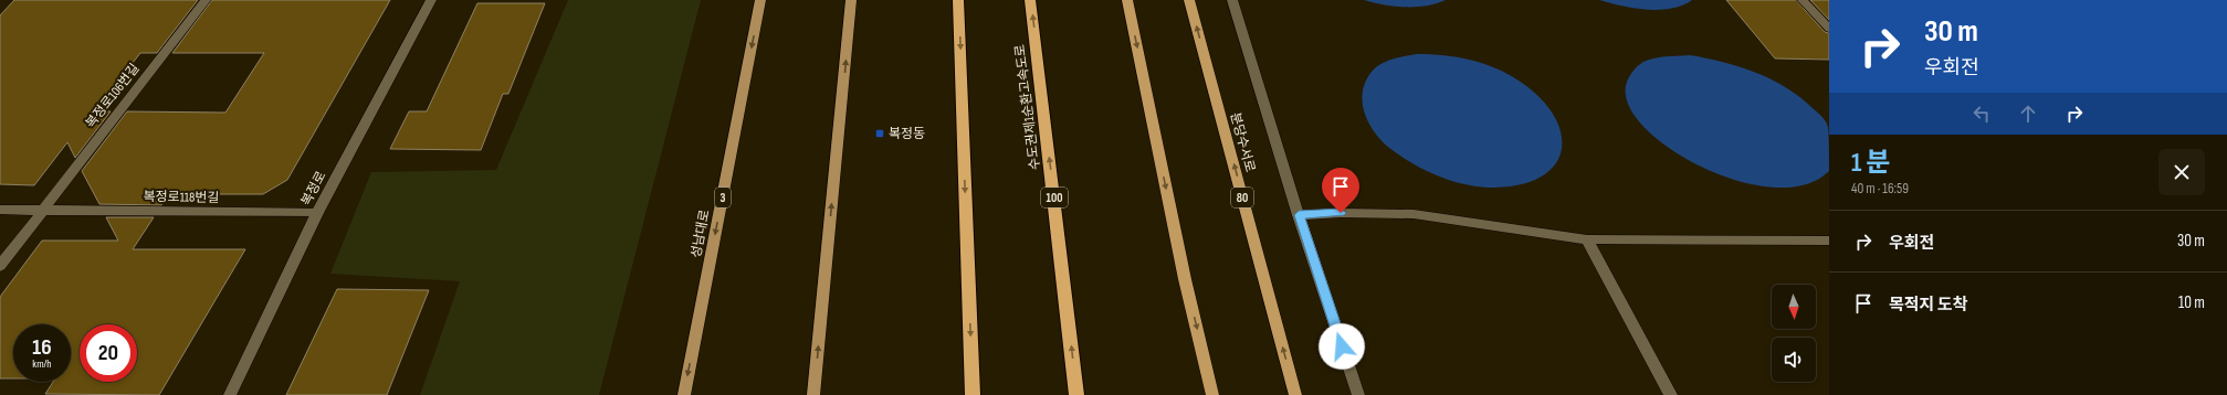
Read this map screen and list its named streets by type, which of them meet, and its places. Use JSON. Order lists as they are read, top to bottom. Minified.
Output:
{"streets":{"highway":["수도권제1순환고속도로","분당수서로","100","80"],"main road":["3","성남대로"],"street":["복정로106번길","복정로","복정로118번길"]},"crossings":[["복정로106번길","복정로118번길"],["복정로","복정로118번길"]],"places":{"transit":["복정동"]},"north":"bottom","page":{"turn":["30 m","우회전"],"heading":["1 분","40 m · 16:59"],"list":[{"name":"우회전","value":"30 m"},{"name":"목적지 도착","value":"10 m"}],"speed":"16 km/h","limit":"20"}}
